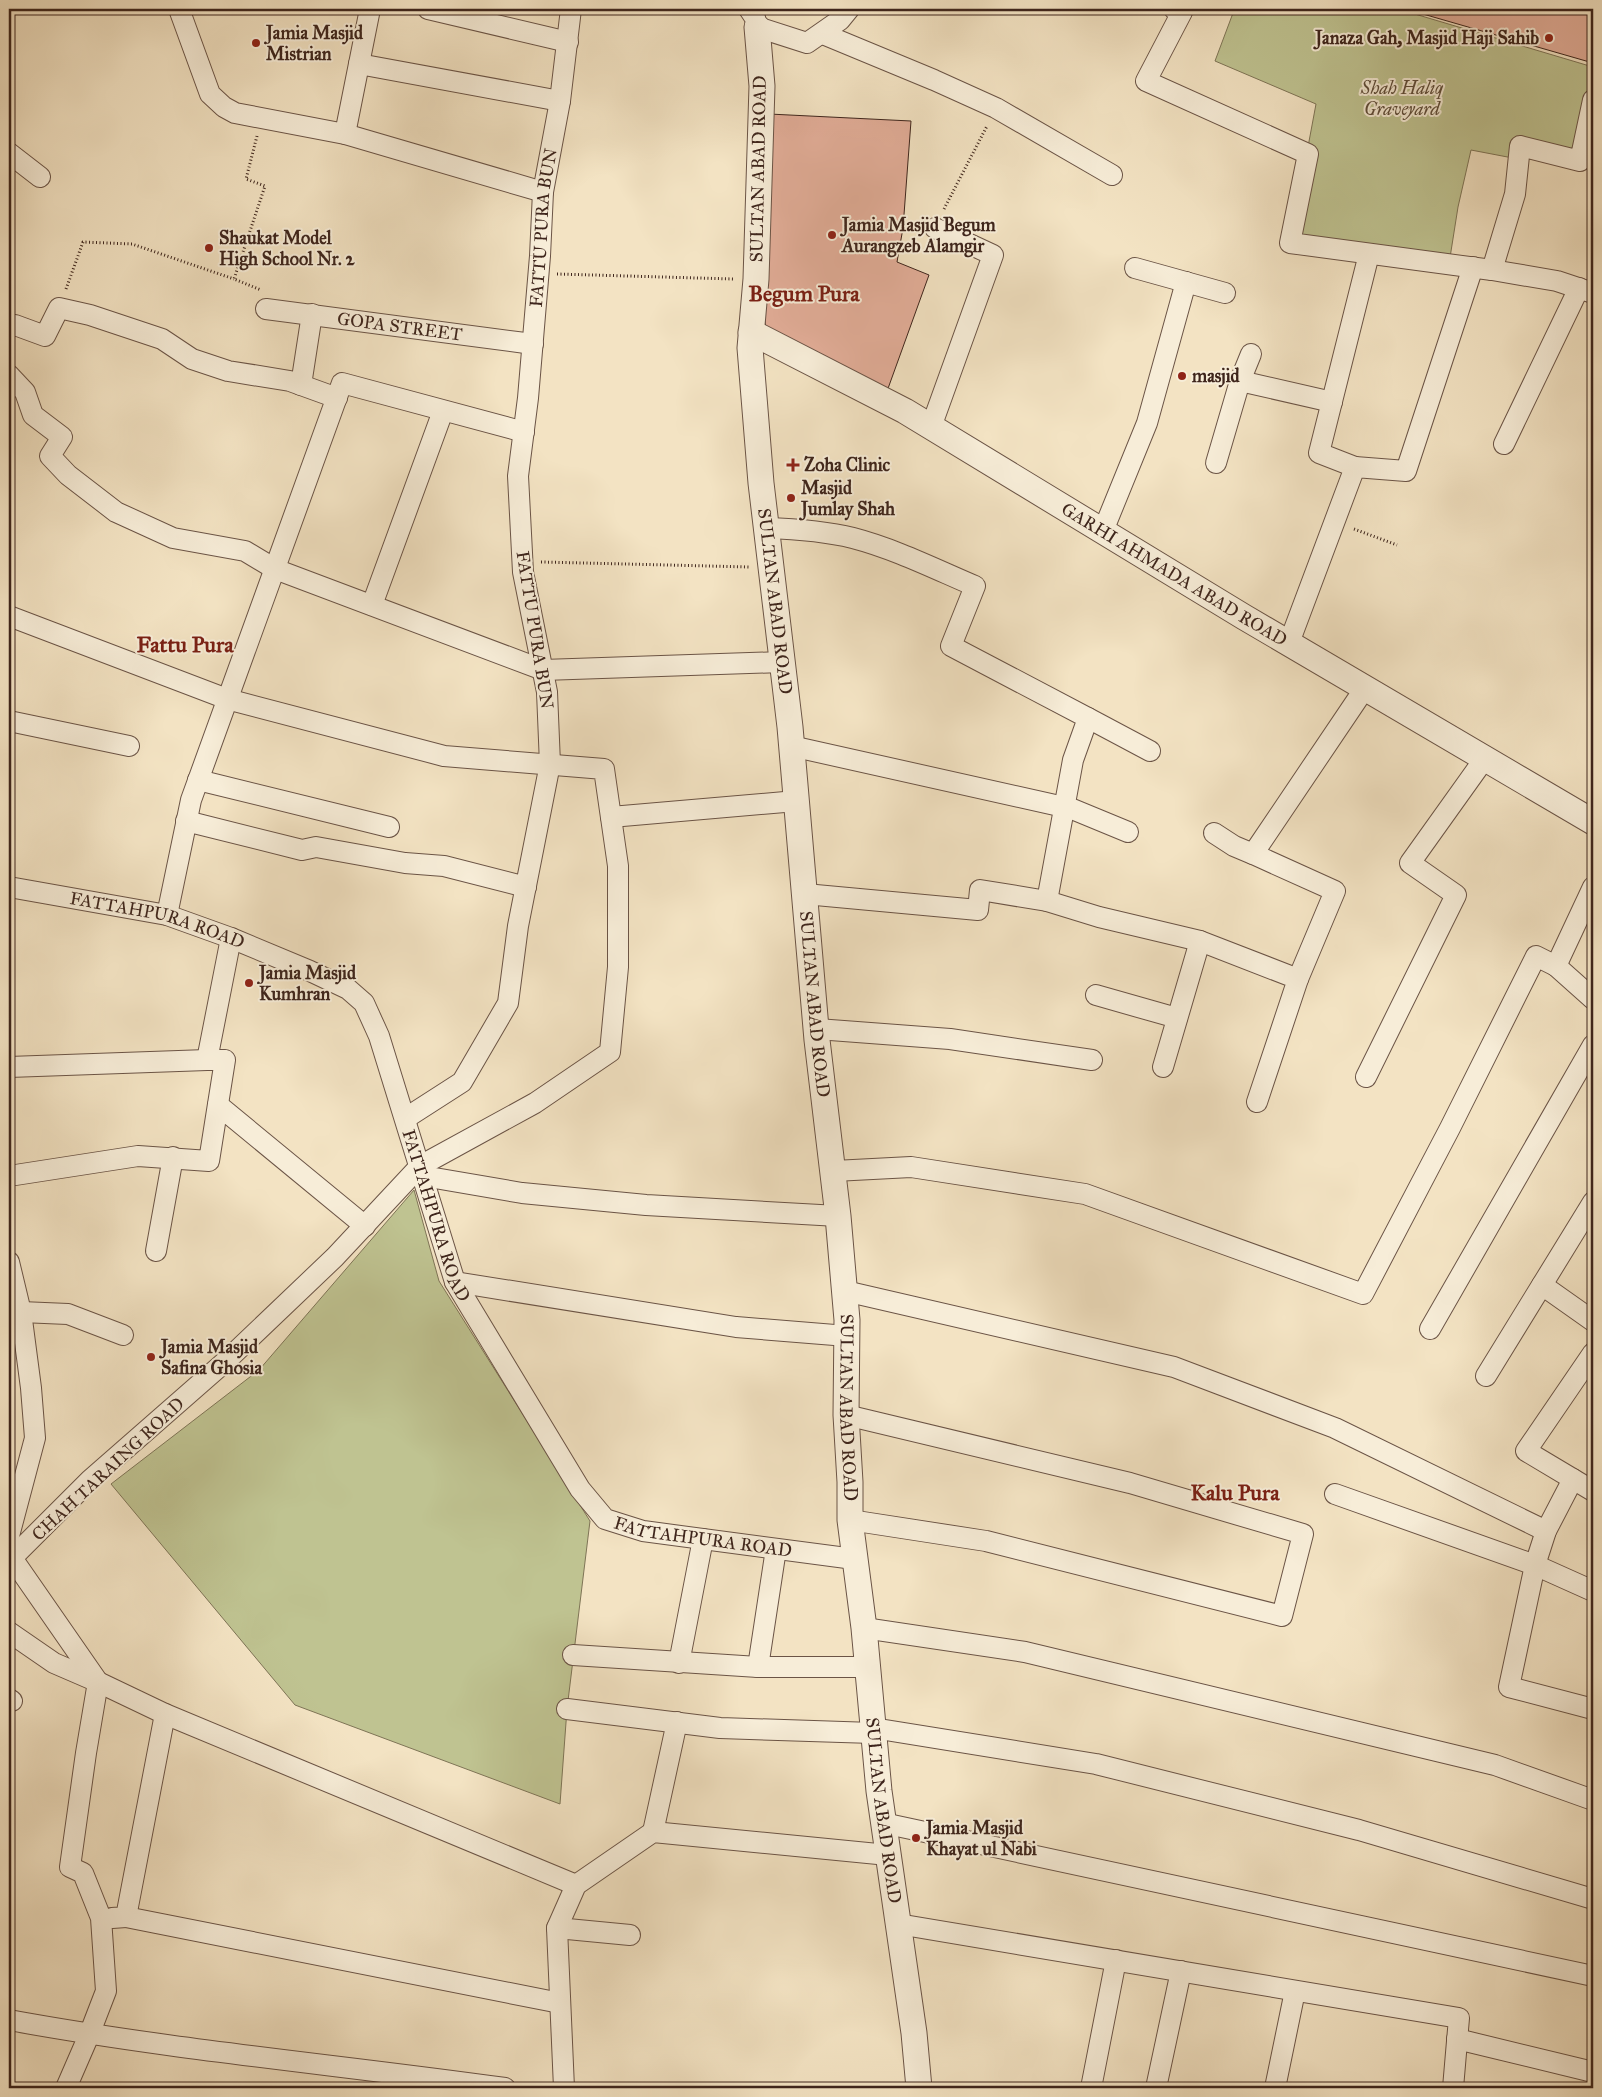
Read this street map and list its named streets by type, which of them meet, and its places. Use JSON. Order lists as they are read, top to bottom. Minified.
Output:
{"streets":{"street":["SULTAN ABAD ROAD","FATTU PURA BUN","GOPA STREET","GARHI AHMADA ABAD ROAD","FATTAHPURA ROAD","CHAH TARAING ROAD"]},"crossings":[["SULTAN ABAD ROAD","GARHI AHMADA ABAD ROAD"],["SULTAN ABAD ROAD","FATTAHPURA ROAD"],["FATTU PURA BUN","GOPA STREET"],["FATTU PURA BUN","FATTAHPURA ROAD"],["FATTAHPURA ROAD","CHAH TARAING ROAD"]],"districts":["Begum Pura","Fattu Pura","Kalu Pura"],"parks":["Shah Haliq Graveyard"],"places":{"other":["Janaza Gah, Masjid Haji Sahib","Jamia Masjid Mistrian","Jamia Masjid Begum Aurangzeb Alamgir","Shaukat Model High School Nr. 2","masjid","Masjid Jumlay Shah","Jamia Masjid Kumhran","Jamia Masjid Safina Ghosia","Jamia Masjid Khayat ul Nabi"],"health":["Zoha Clinic"]}}
